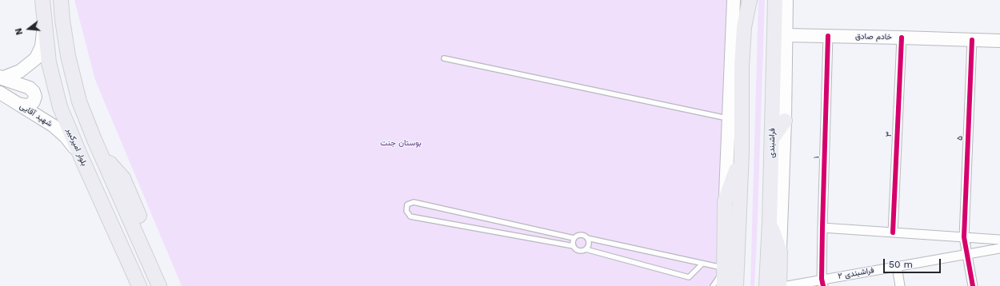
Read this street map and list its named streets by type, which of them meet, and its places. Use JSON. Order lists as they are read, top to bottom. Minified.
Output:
{"streets":{"main road":["خادم صادق","شهید آقایی","فراشبندی","بلوار امیرکبیر"],"street":["۳","۵","۱","۲ فراشبندی"]},"crossings":[["خادم صادق","۳"],["خادم صادق","۵"],["خادم صادق","فراشبندی"],["خادم صادق","۱"],["شهید آقایی","بلوار امیرکبیر"],["۵","۲ فراشبندی"],["۱","۲ فراشبندی"]],"parks":["بوستان جنت"],"scale_bar":"50 m","north":"left"}
